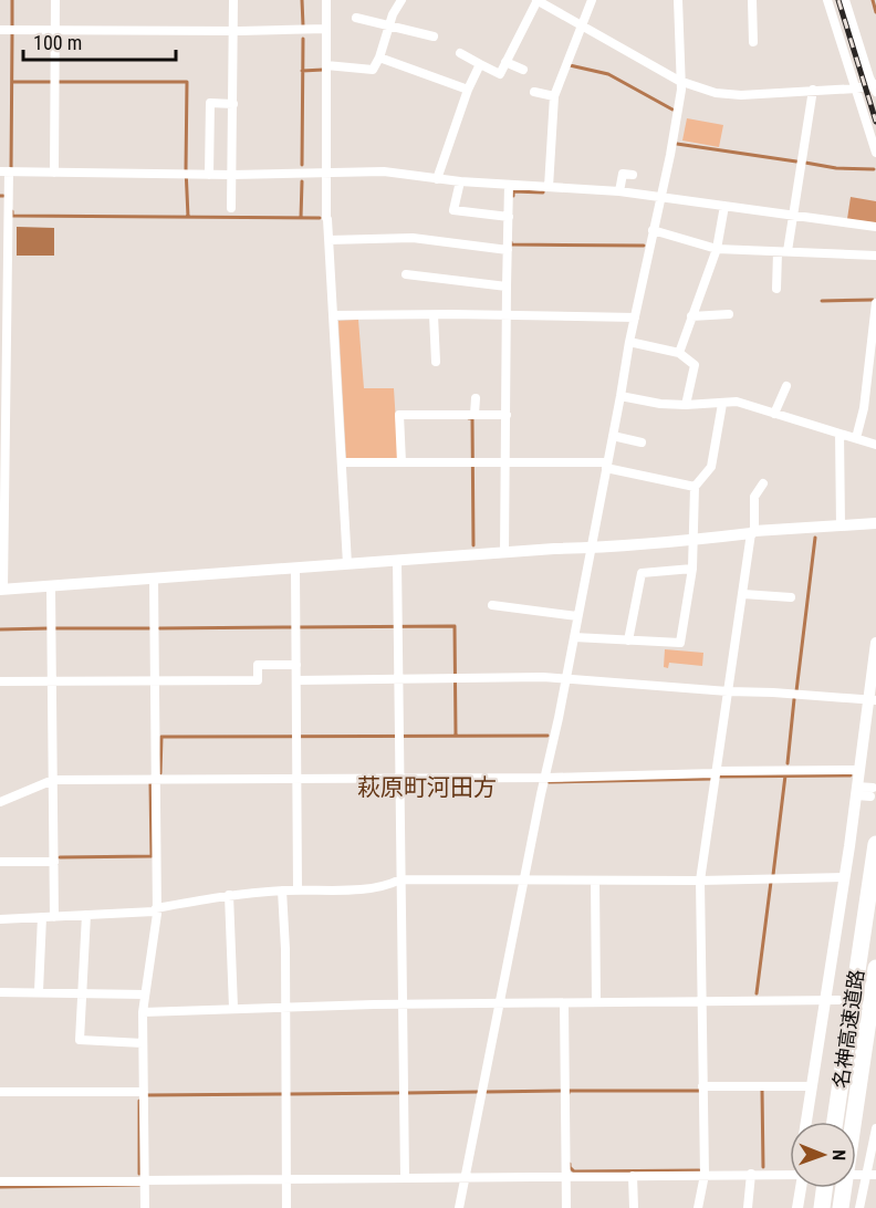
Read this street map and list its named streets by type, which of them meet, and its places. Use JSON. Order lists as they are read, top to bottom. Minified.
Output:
{"streets":{"highway":["名神高速道路"]},"districts":["萩原町河田方"],"scale_bar":"100 m","north":"right"}
